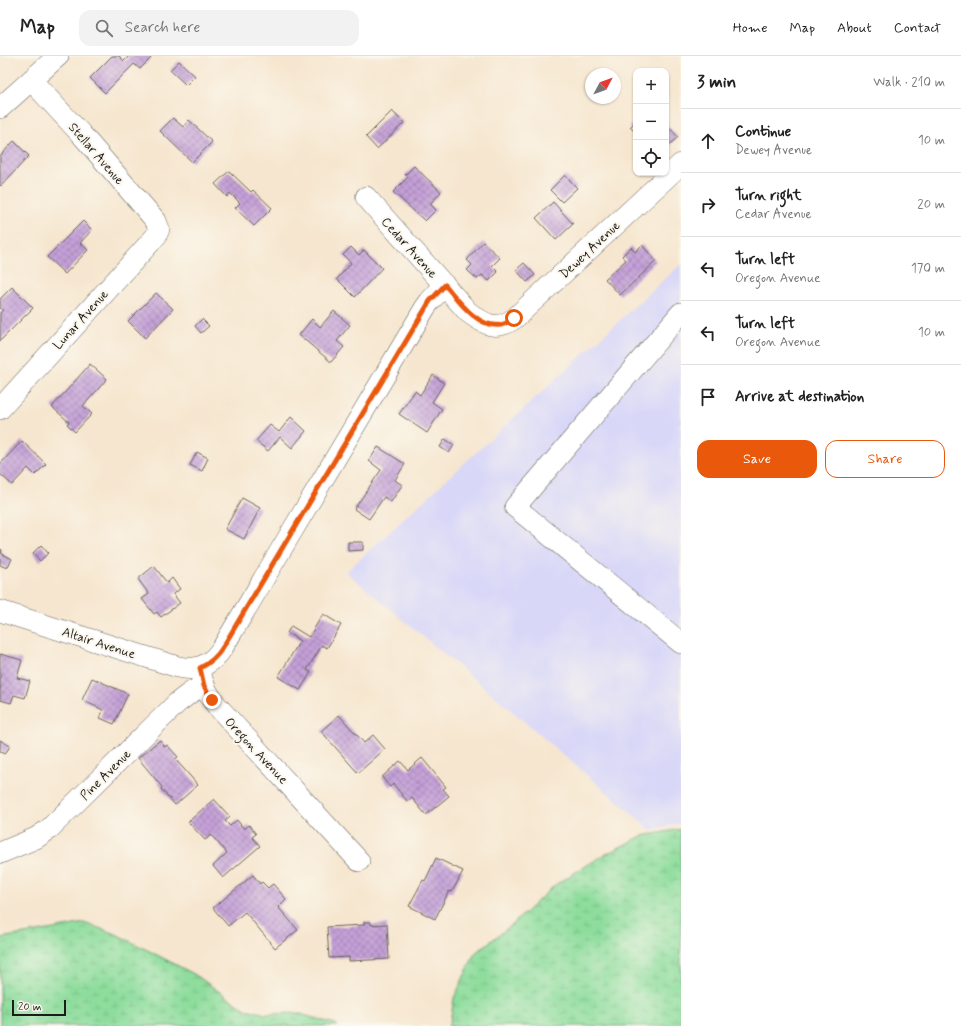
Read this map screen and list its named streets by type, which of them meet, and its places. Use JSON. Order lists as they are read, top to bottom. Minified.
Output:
{"streets":{"street":["Stellar Avenue","Cedar Avenue","Dewey Avenue","Lunar Avenue","Altair Avenue","Oregon Avenue","Pine Avenue"]},"crossings":[["Stellar Avenue","Lunar Avenue"],["Cedar Avenue","Dewey Avenue"],["Altair Avenue","Oregon Avenue"],["Altair Avenue","Pine Avenue"],["Oregon Avenue","Pine Avenue"]],"scale_bar":"20 m","north":"top right","page":{"header":"Map","search":"Search here","nav":["Home","Map","About","Contact"],"heading":["3 min","Walk · 210 m"],"map_buttons":["+","−"],"list":[["Continue","Dewey Avenue","10 m"],["Turn right","Cedar Avenue","20 m"],["Turn left","Oregon Avenue","170 m"],["Turn left","Oregon Avenue","10 m"],"Arrive at destination"],"buttons":["Save","Share"],"scale":"20 m"}}
